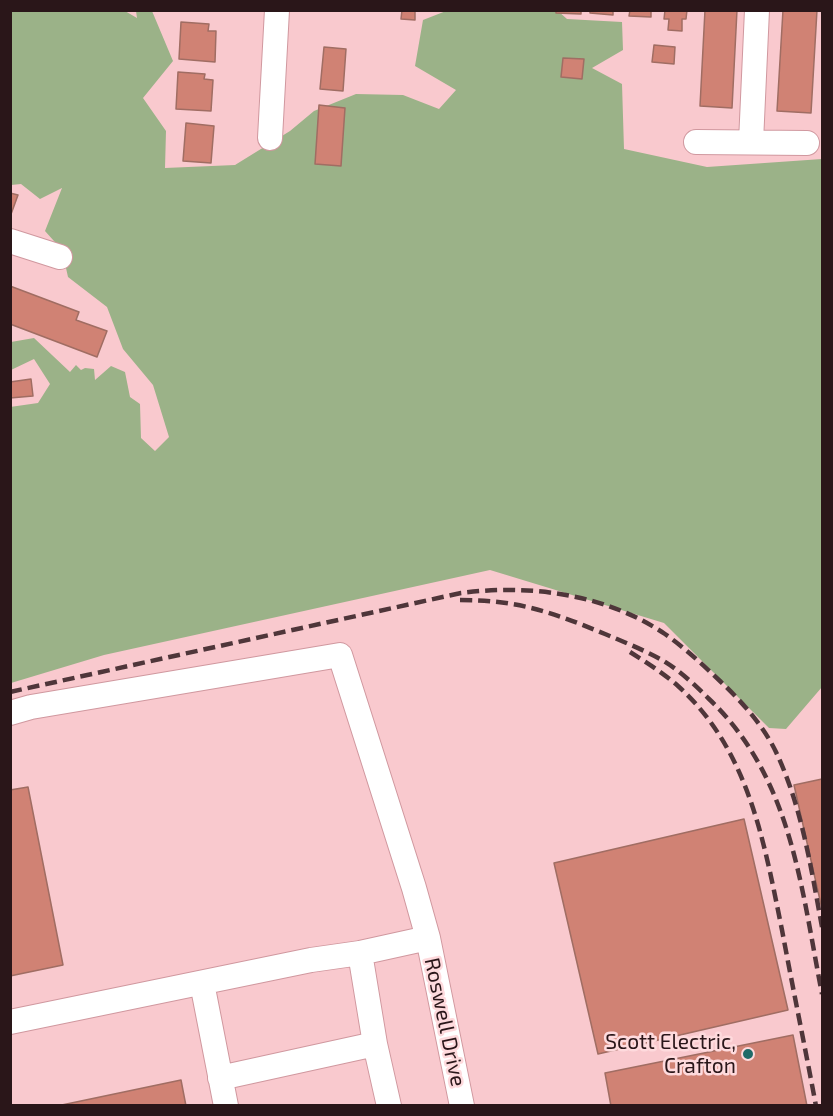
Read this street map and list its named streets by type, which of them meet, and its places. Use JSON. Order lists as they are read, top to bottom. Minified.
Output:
{"streets":{"street":["Roswell Drive"]},"places":["Scott Electric, Crafton"]}
